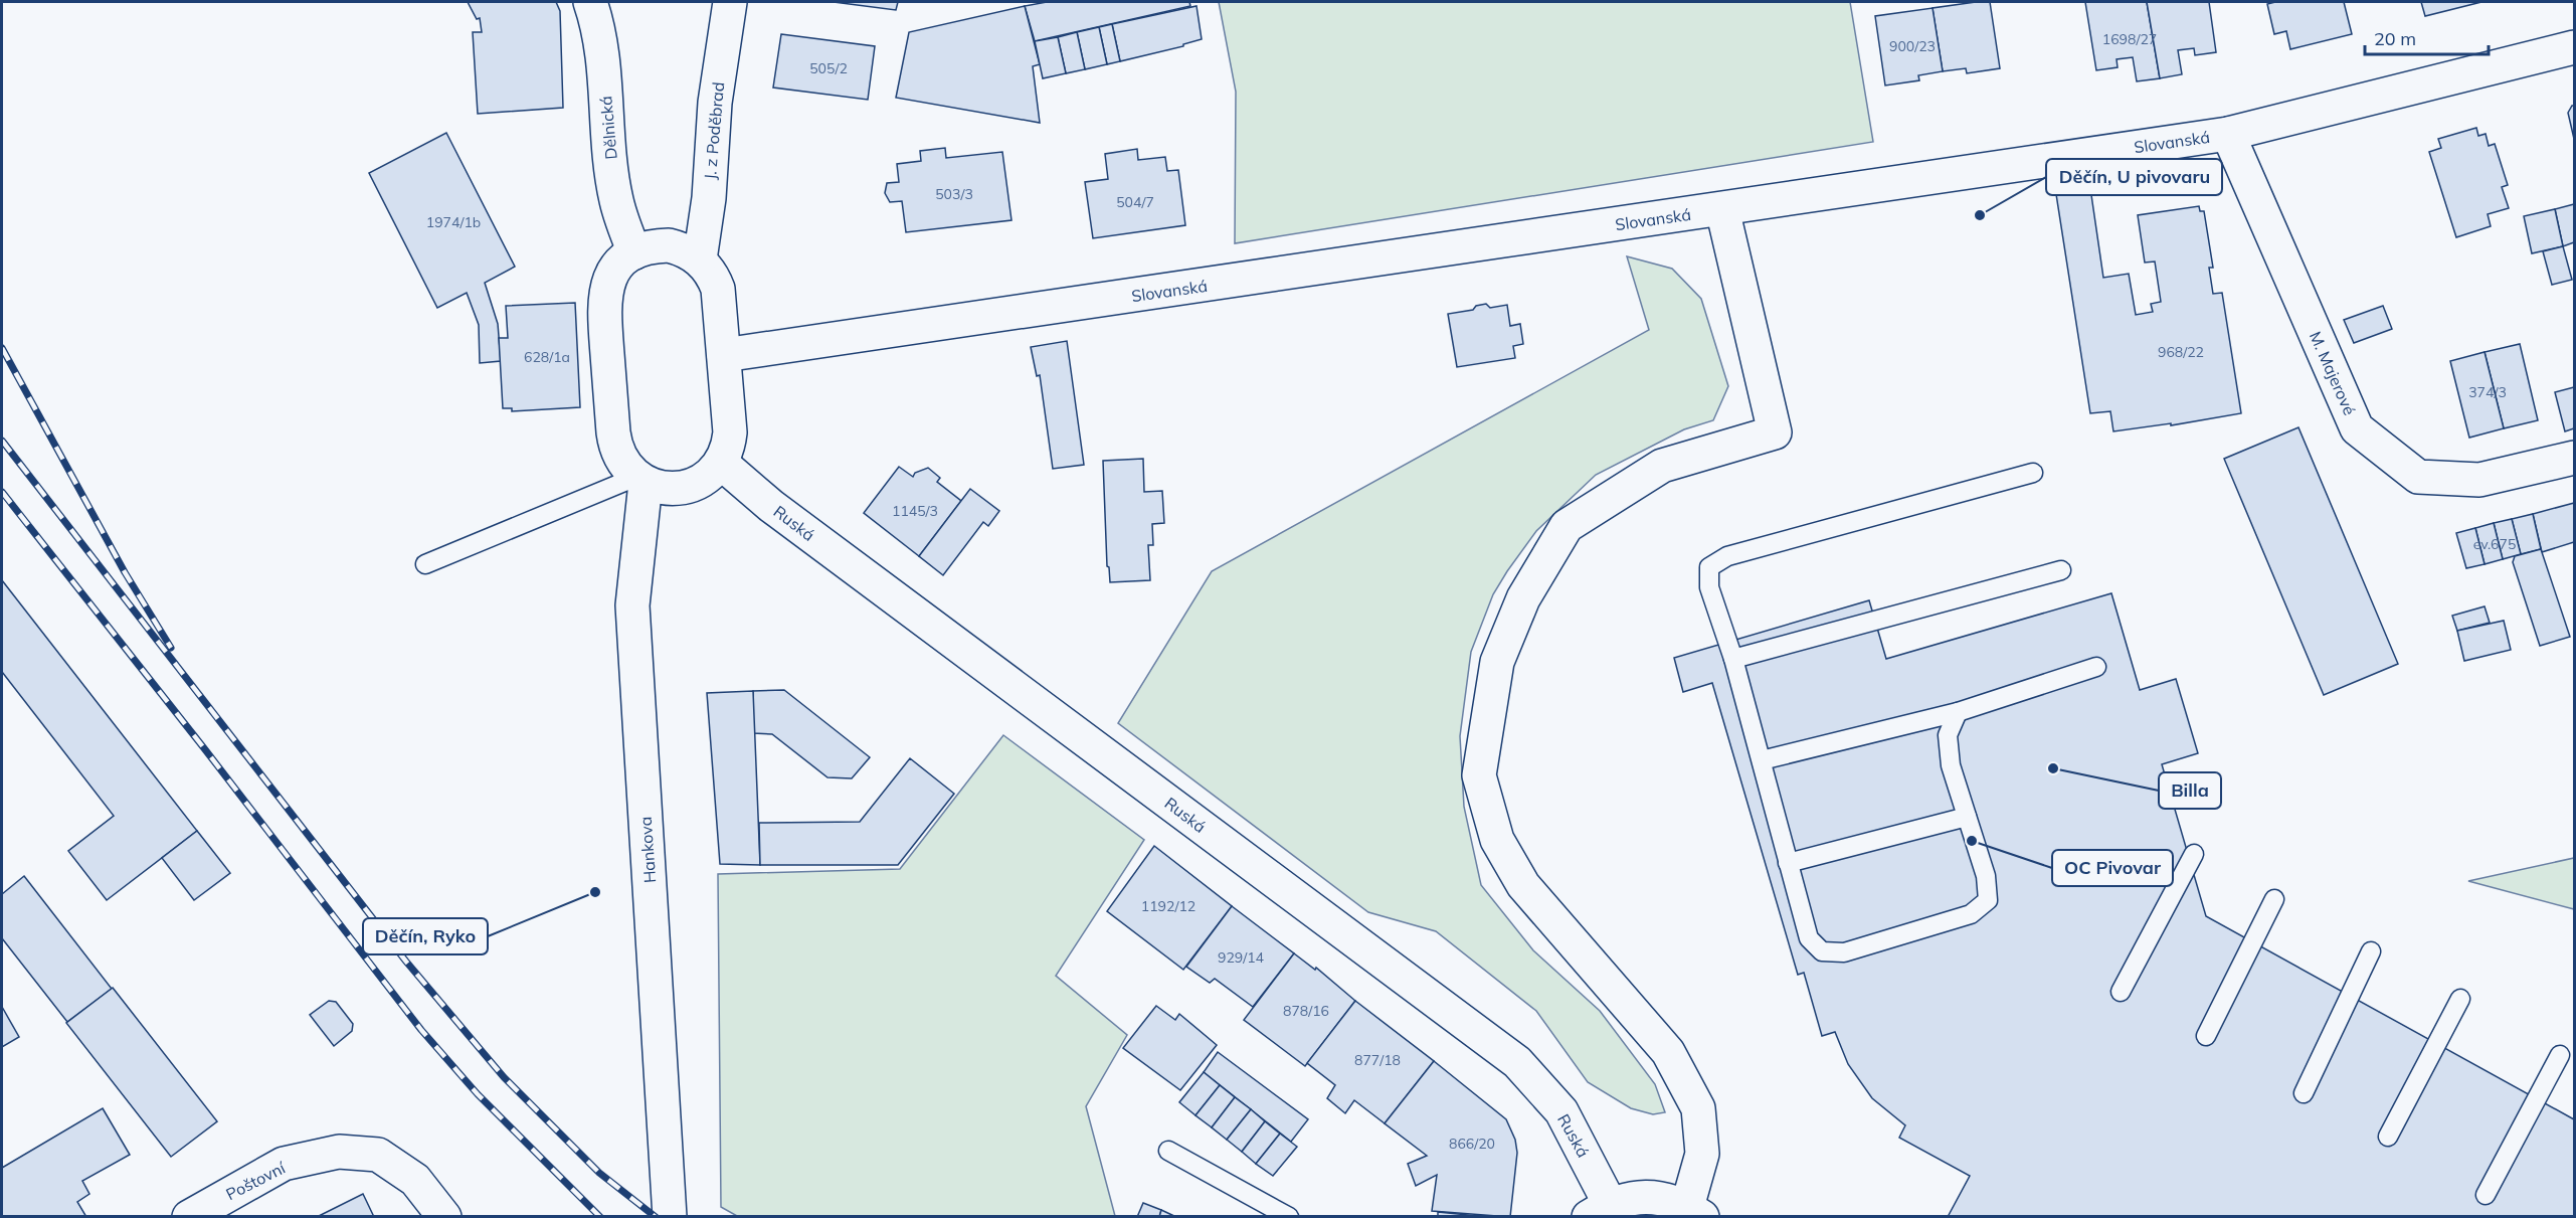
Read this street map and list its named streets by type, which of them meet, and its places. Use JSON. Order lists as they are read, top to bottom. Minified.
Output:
{"streets":{"street":["Dělnická","J. z Poděbrad","Slovanská","M. Majerové","Ruská","Hankova","Poštovní"]},"crossings":[["Slovanská","M. Majerové"]],"places":["Děčín, U pivovaru","Billa","OC Pivovar","Děčín, Ryko"],"house_numbers":["1698/27","900/23","505/2","503/3","504/7","1974/1b","968/22","628/1a","374/3","1145/3","ev.675","1192/12","929/14","878/16","877/18","866/20"],"scale_bar":"20 m"}
